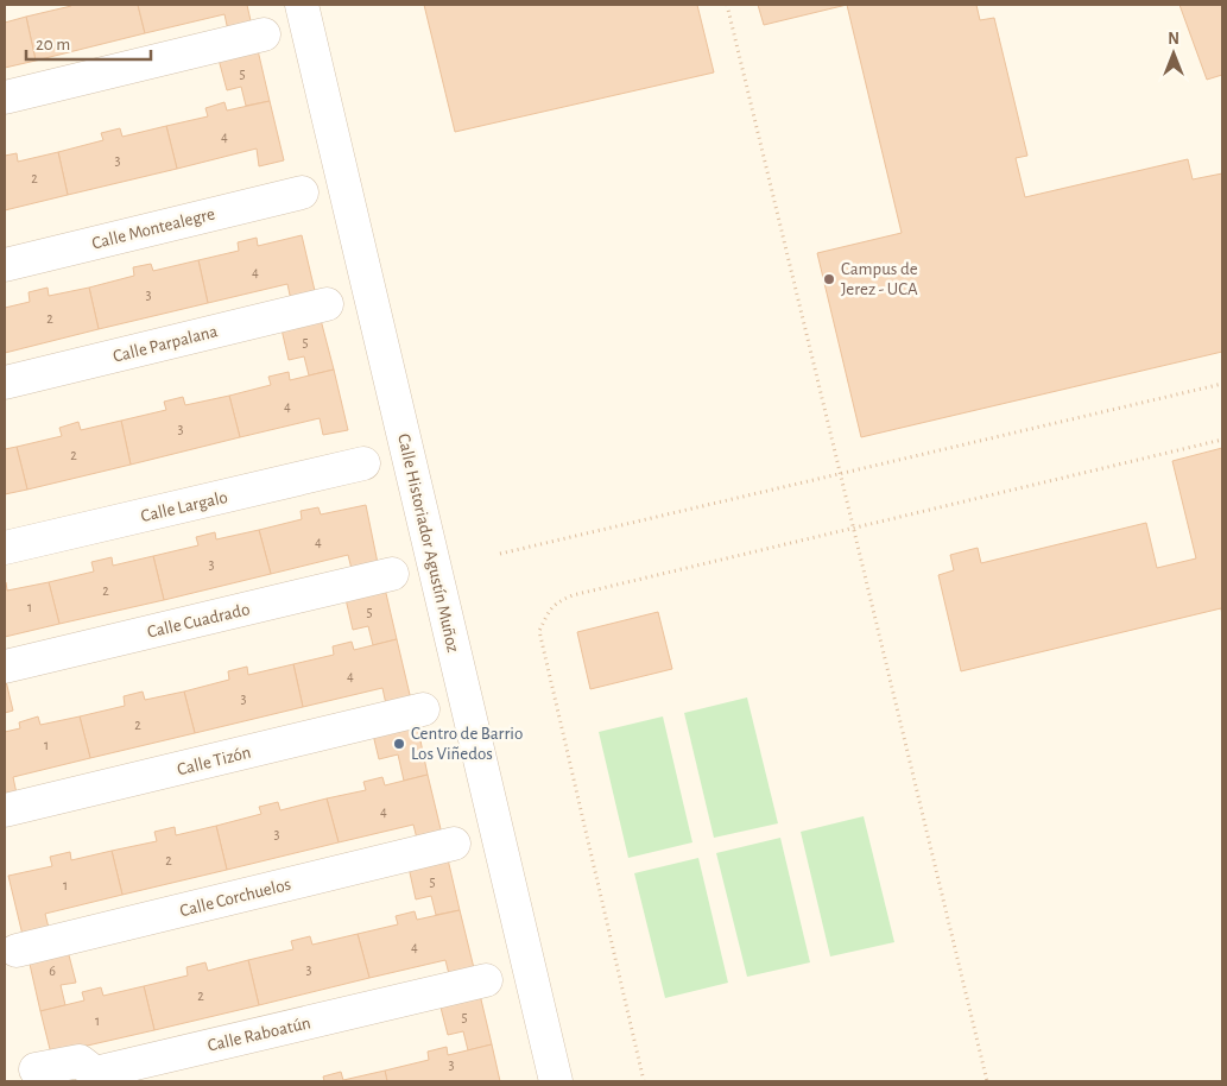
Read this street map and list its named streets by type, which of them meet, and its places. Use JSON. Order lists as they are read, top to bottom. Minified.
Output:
{"streets":{"street":["Calle Montealegre","Calle Parpalana","Calle Largalo","Calle Historiador Agustín Muñoz","Calle Cuadrado","Calle Tizón","Calle Corchuelos","Calle Raboatún"]},"places":["Campus de Jerez - UCA","Centro de Barrio Los Viñedos"],"house_numbers":["5","4","3","2","4","3","2","5","4","3","2","4","3","2","1","5","4","3","2","1","4","3","2","5","1","4","3","6","2","5","1","3"],"scale_bar":"20 m","north":"top"}
